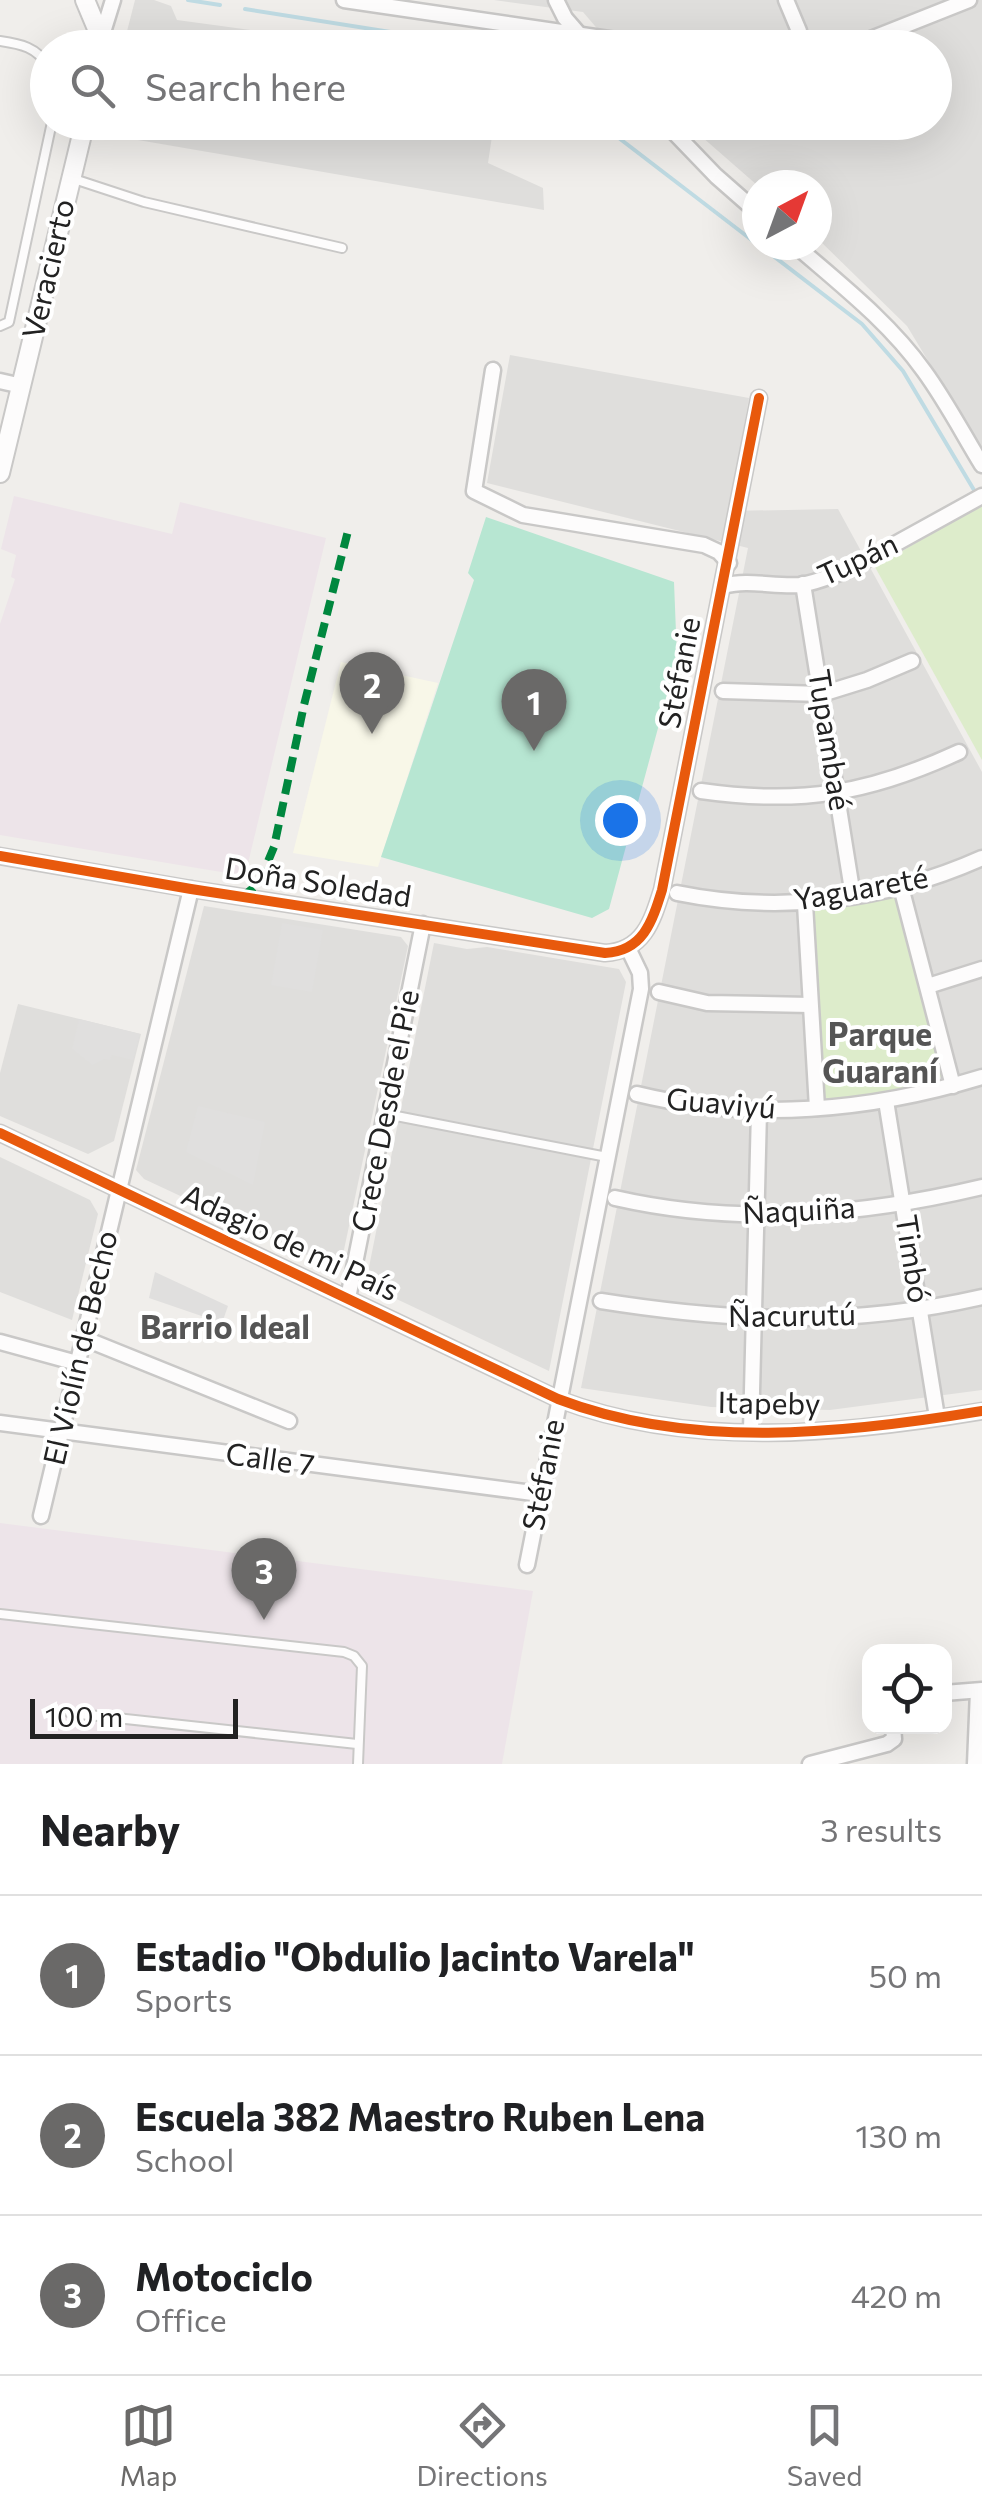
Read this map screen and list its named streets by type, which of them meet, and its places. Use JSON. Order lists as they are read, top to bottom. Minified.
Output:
{"streets":{"street":["Veracierto","Tupán","Stéfanie","Tupambaé","Doña Soledad","Yaguareté","Guaviyú","Crece Desde el Pie","Ñaquiña","Adagio de mi País","Timbó","Ñacurutú","El Violín de Becho","Itapeby","Calle 7"]},"crossings":[["Tupán","Stéfanie"],["Tupán","Tupambaé"],["Stéfanie","Doña Soledad"],["Stéfanie","Adagio de mi País"],["Stéfanie","Itapeby"],["Stéfanie","Calle 7"],["Tupambaé","Yaguareté"],["Doña Soledad","Crece Desde el Pie"],["Doña Soledad","El Violín de Becho"],["Guaviyú","Timbó"],["Crece Desde el Pie","Adagio de mi País"],["Ñaquiña","Timbó"],["Adagio de mi País","El Violín de Becho"],["Adagio de mi País","Itapeby"],["Timbó","Ñacurutú"],["Timbó","Itapeby"],["El Violín de Becho","Calle 7"]],"districts":["Parque Guaraní","Barrio Ideal"],"scale_bar":"100 m","north":"top right","page":{"search":"Search here","pins":["2","1","3"],"scale":"100 m","heading":["Nearby","3 results"],"list":[{"mark":"1","name":"Estadio \"Obdulio Jacinto Varela\"","note":"Sports","value":"50 m"},{"mark":"2","name":"Escuela 382 Maestro Ruben Lena","note":"School","value":"130 m"},{"mark":"3","name":"Motociclo","note":"Office","value":"420 m"}],"nav":["Map","Directions","Saved"]}}
